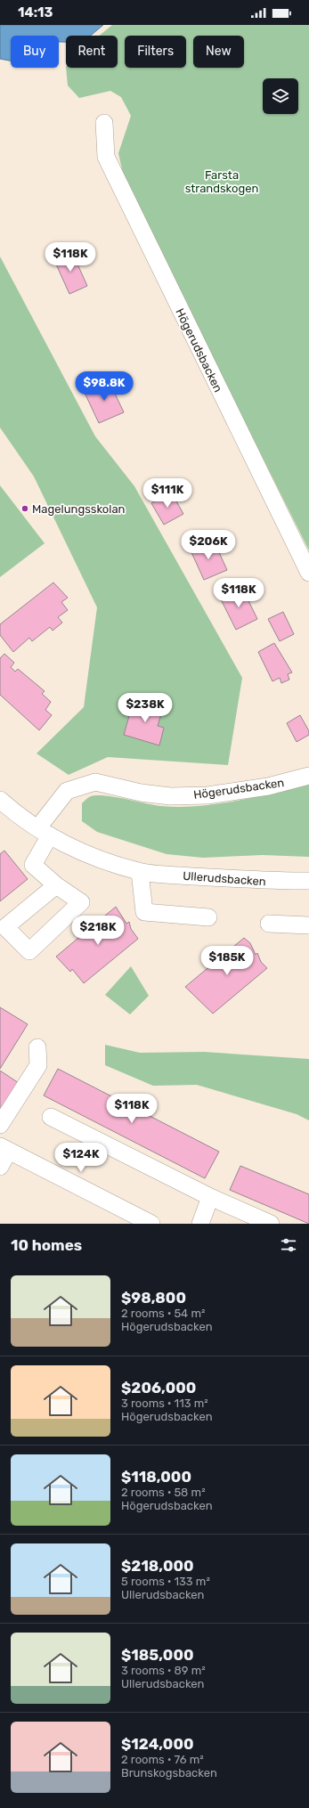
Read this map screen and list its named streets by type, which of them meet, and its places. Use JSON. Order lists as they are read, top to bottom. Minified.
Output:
{"streets":{"street":["Högerudsbacken","Ullerudsbacken"]},"crossings":[["Högerudsbacken","Ullerudsbacken"]],"parks":["Farsta strandskogen"],"places":["Magelungsskolan"],"page":{"status":"14:13","chip":["Buy","Rent","Filters","New"],"price":["$118K","$98.8K","$111K","$206K","$118K","$238K","$218K","$185K","$118K","$124K"],"heading":"10 homes","list":[{"name":"$98,800","note":"2 rooms · 54 m² · Högerudsbacken"},{"name":"$206,000","note":"3 rooms · 113 m² · Högerudsbacken"},{"name":"$118,000","note":"2 rooms · 58 m² · Högerudsbacken"},{"name":"$218,000","note":"5 rooms · 133 m² · Ullerudsbacken"},{"name":"$185,000","note":"3 rooms · 89 m² · Ullerudsbacken"},{"name":"$124,000","note":"2 rooms · 76 m² · Brunskogsbacken"}]}}
